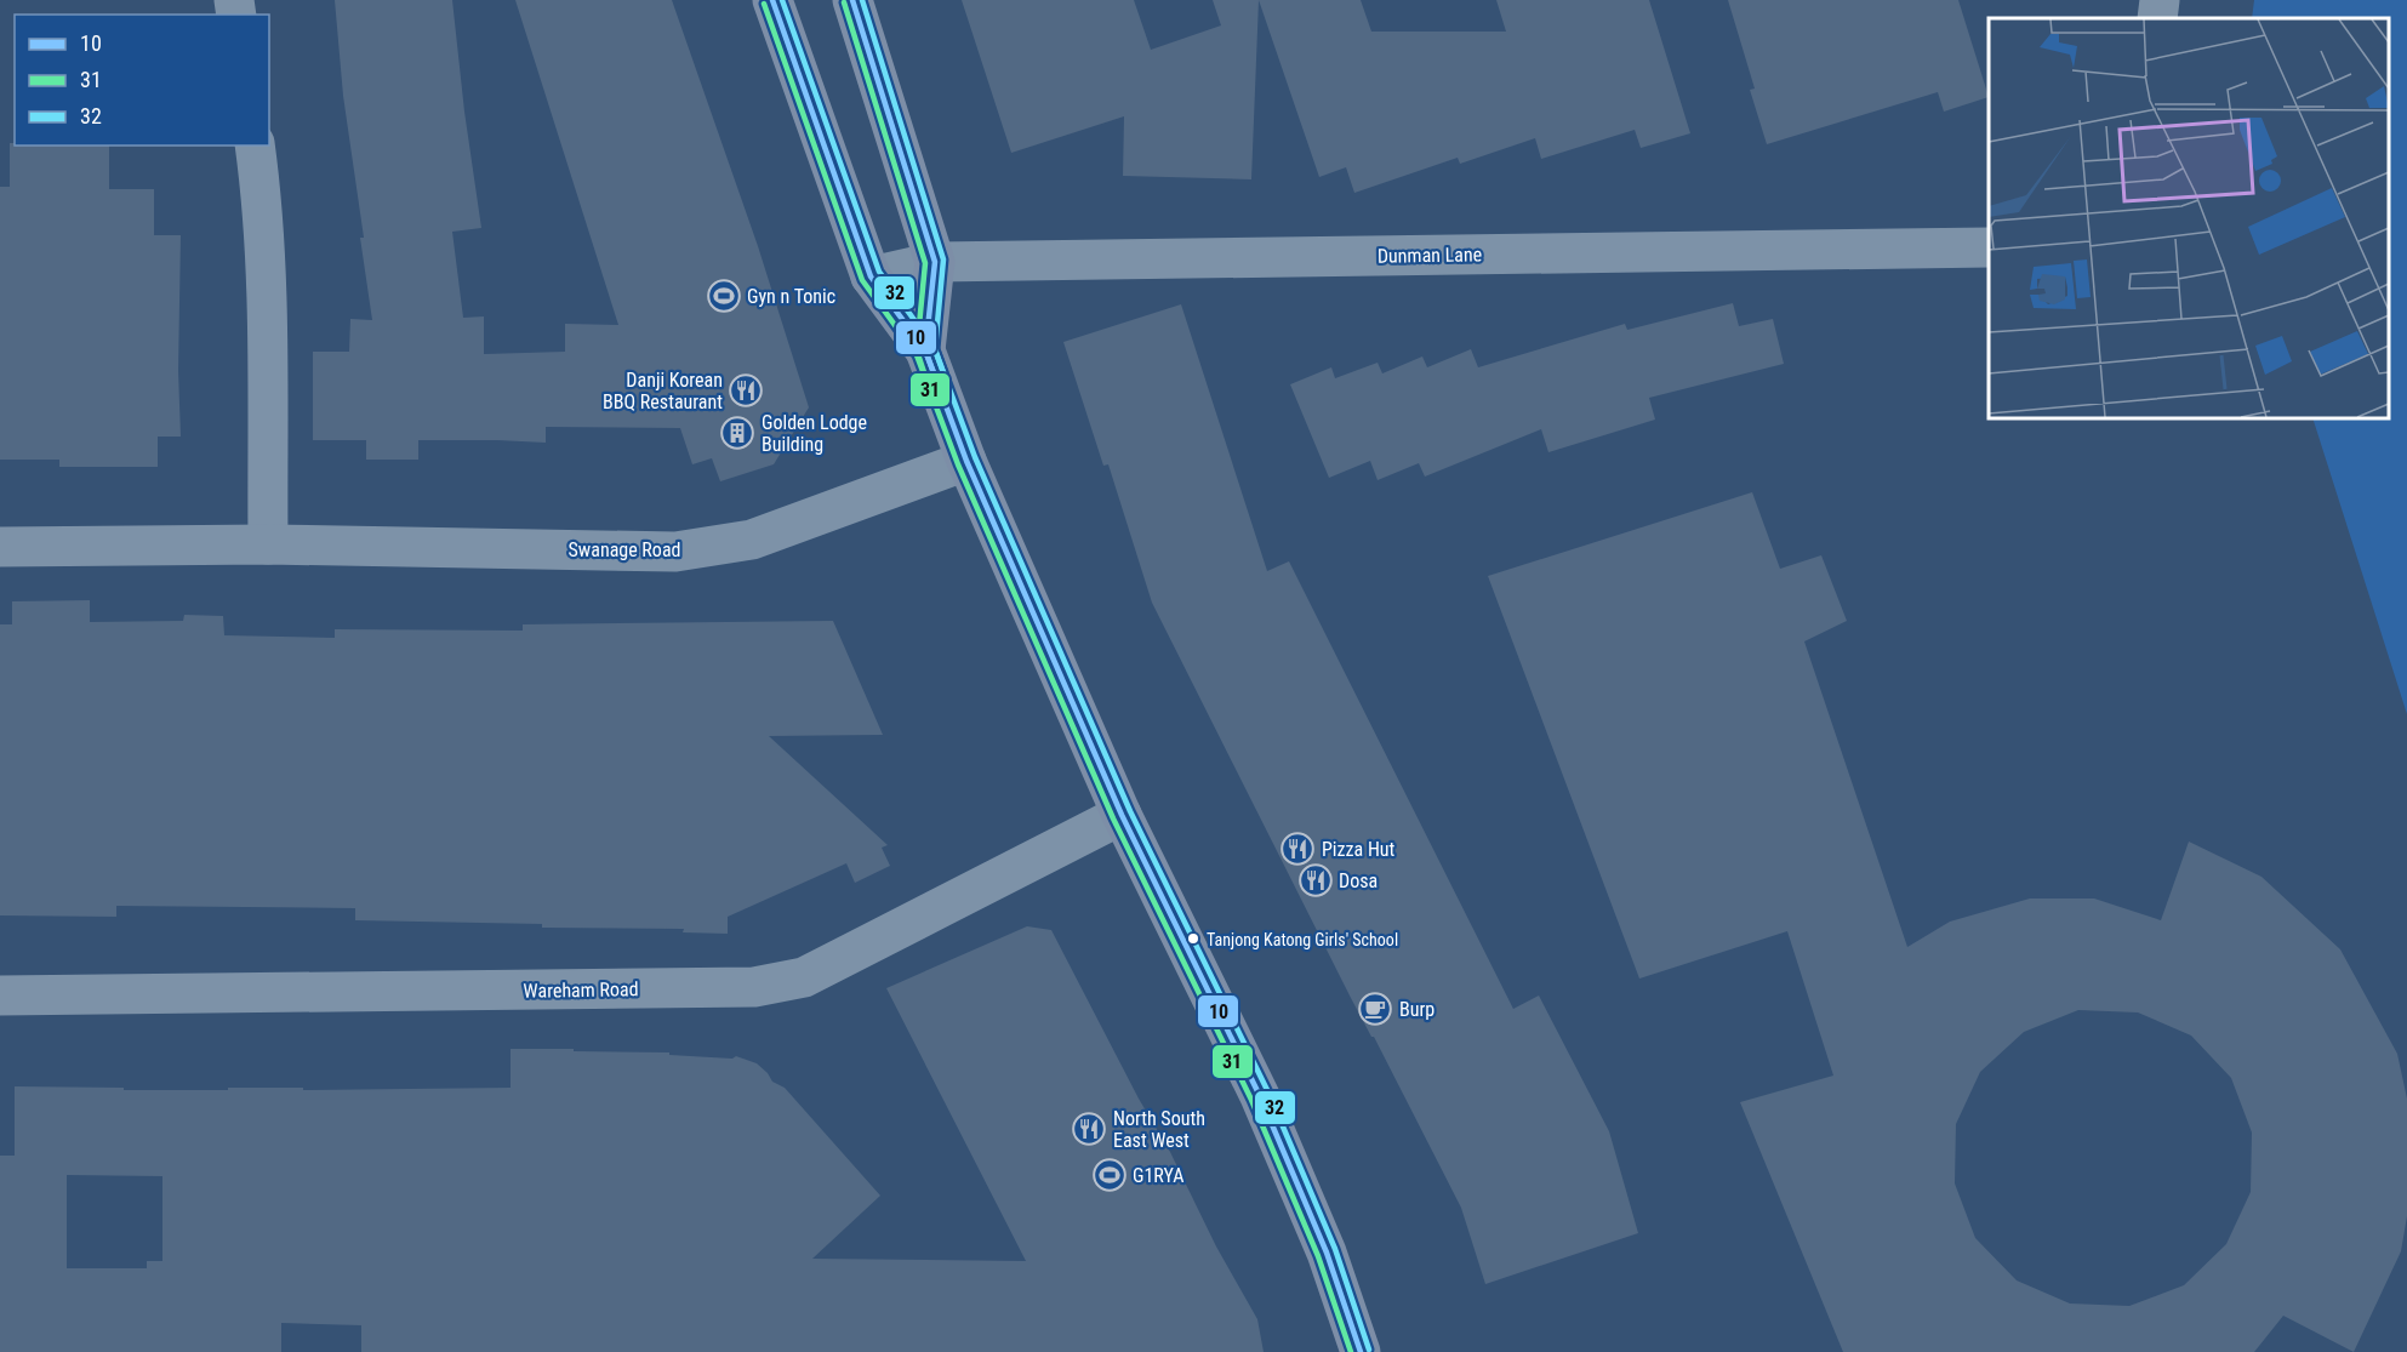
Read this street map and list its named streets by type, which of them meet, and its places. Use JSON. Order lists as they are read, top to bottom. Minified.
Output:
{"streets":{"street":["Dunman Lane","Swanage Road","Wareham Road"]},"places":{"sports":["Gyn n Tonic","G1RYA"],"restaurant":["Danji Korean BBQ Restaurant","Pizza Hut","Dosa","North South East West"],"building":["Golden Lodge Building"],"other":["Tanjong Katong Girls' School"],"cafe":["Burp"]},"lines":["transit line 10","transit line 32","transit line 31"],"legend":["10","31","32"]}
